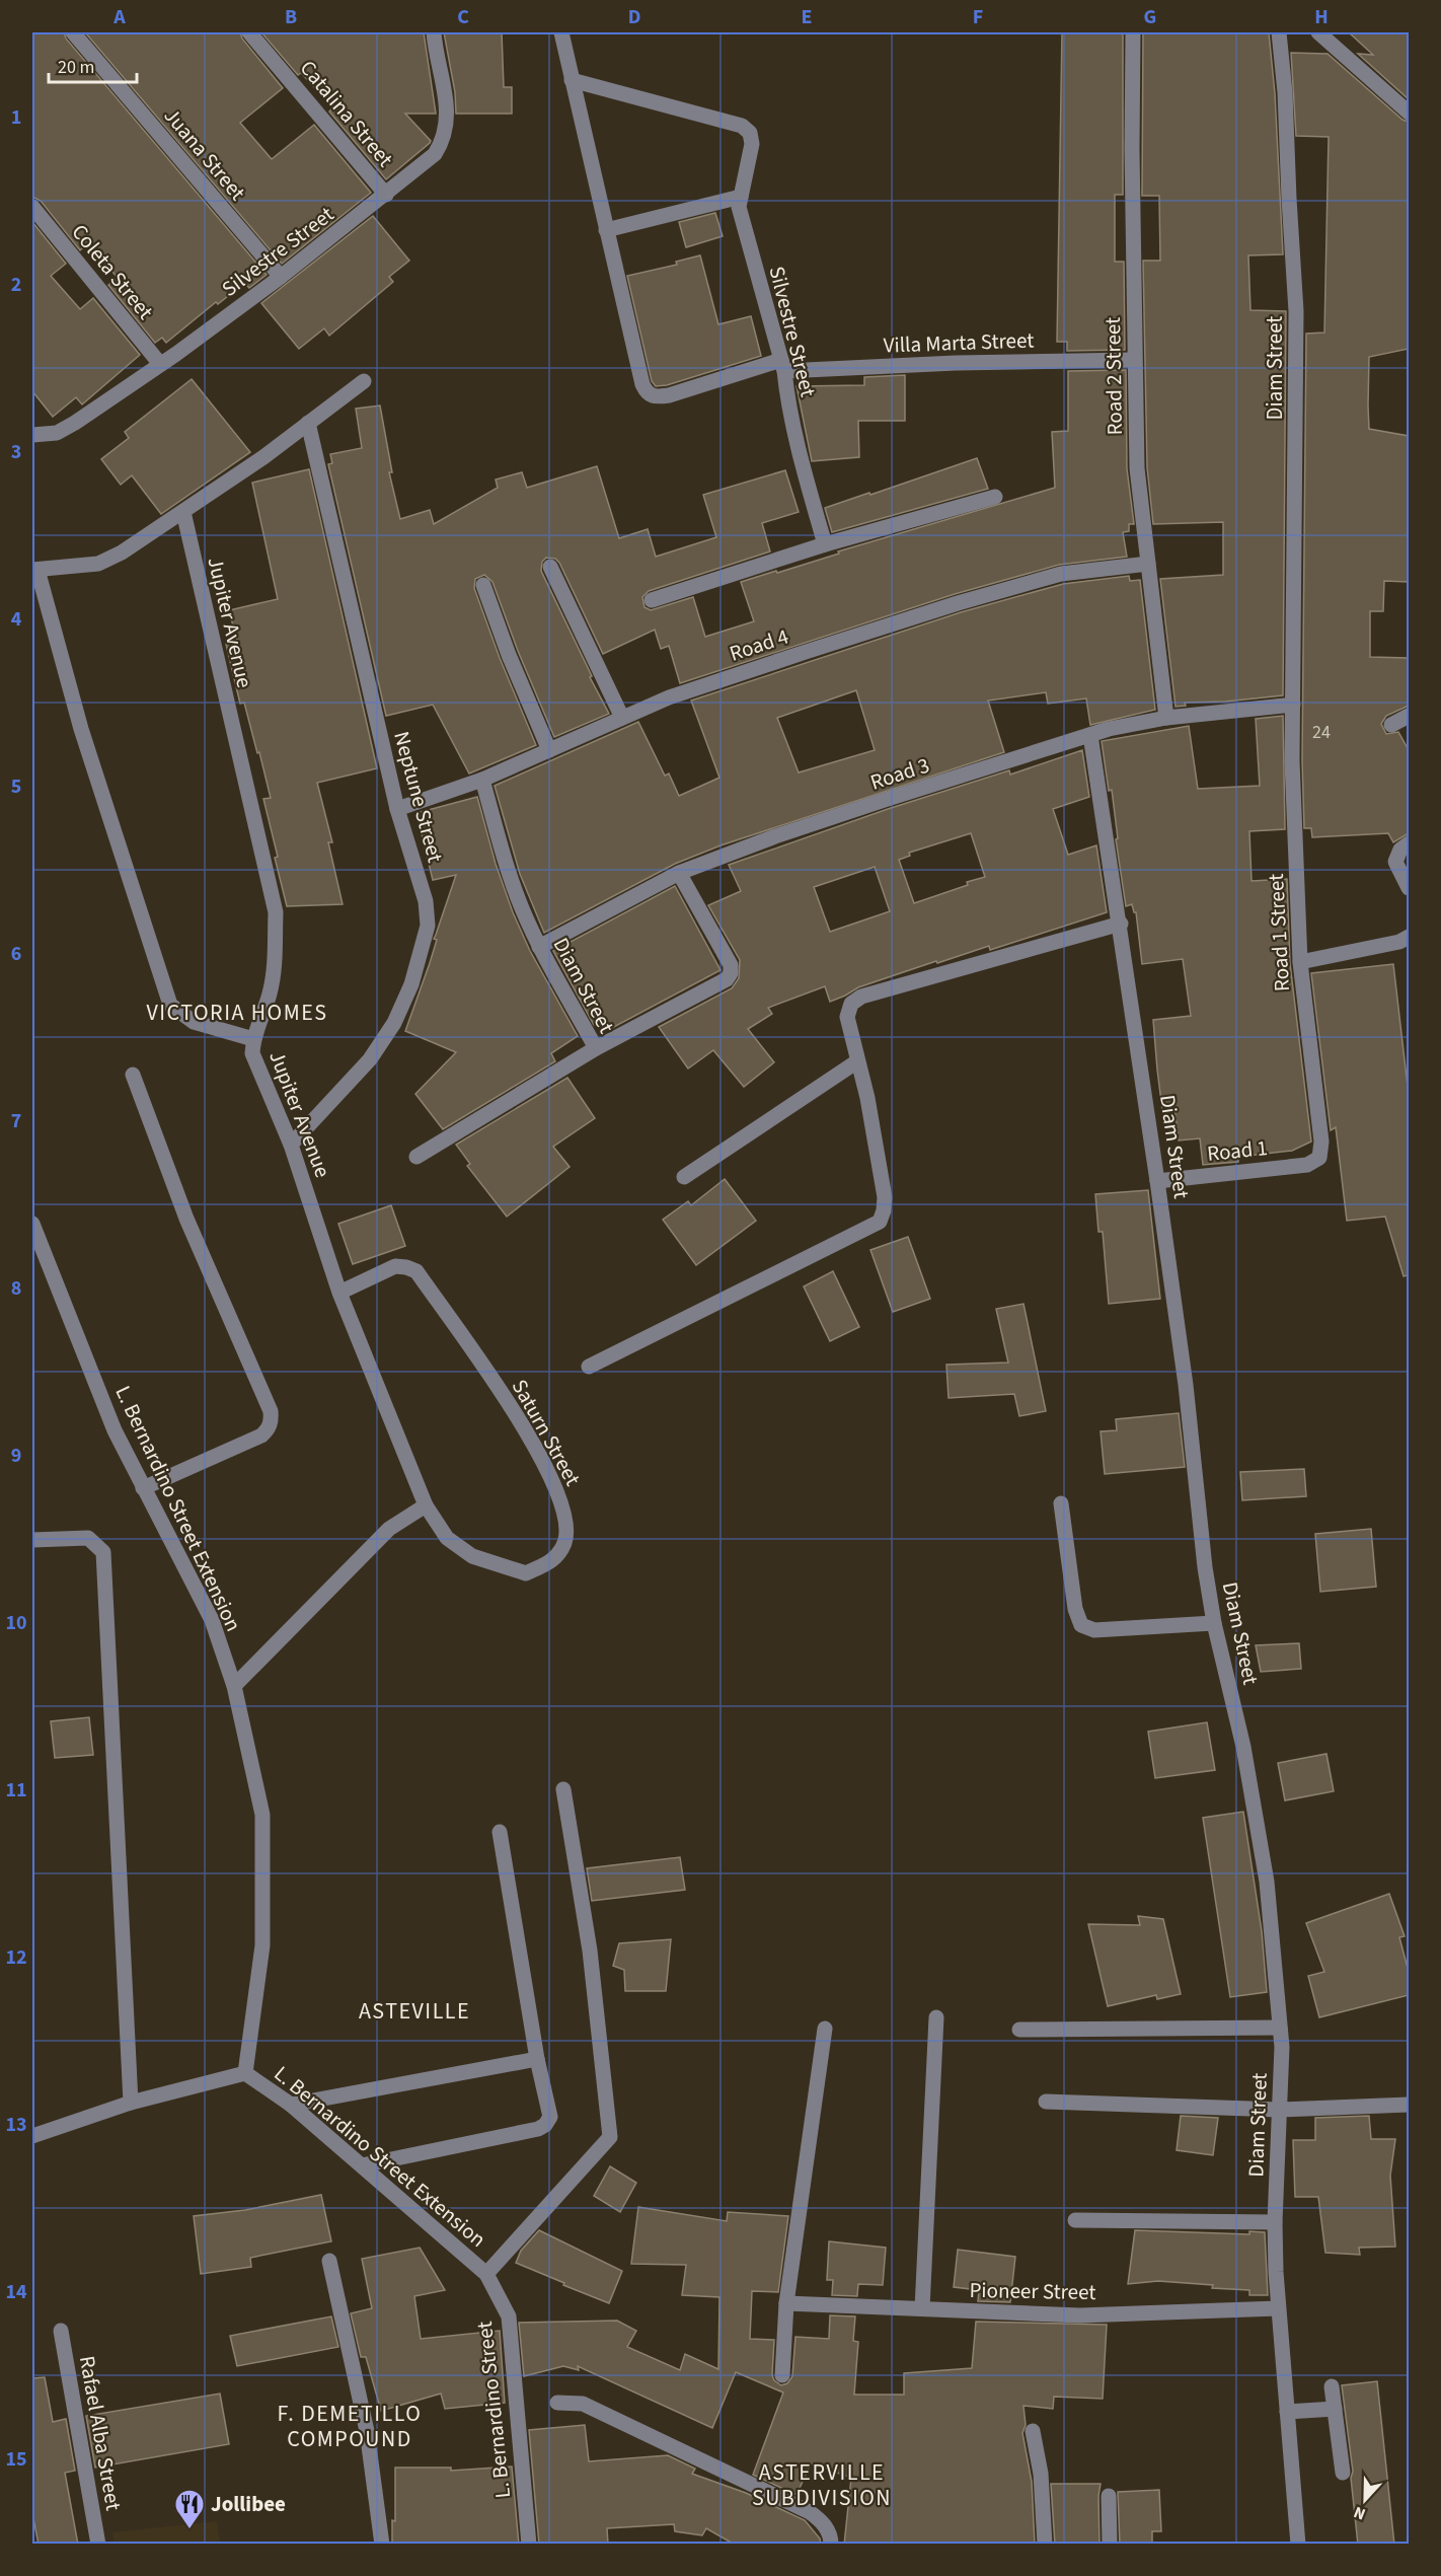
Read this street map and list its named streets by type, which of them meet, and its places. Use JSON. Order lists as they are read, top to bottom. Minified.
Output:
{"streets":{"street":["Catalina Street","Juana Street","Silvestre Street","Coleta Street","Villa Marta Street","Diam Street","Road 2 Street","Jupiter Avenue","Road 4","Road 3","Neptune Street","Road 1 Street","Road 1","Saturn Street","L. Bernardino Street Extension","Pioneer Street","L. Bernardino Street","Rafael Alba Street"]},"crossings":[["Catalina Street","Silvestre Street"],["Juana Street","Silvestre Street"],["Silvestre Street","Coleta Street"],["Silvestre Street","Villa Marta Street"],["Villa Marta Street","Road 2 Street"],["Diam Street","Road 4"],["Diam Street","Road 3"],["Diam Street","Road 1 Street"],["Diam Street","Road 1"],["Diam Street","Pioneer Street"],["Road 2 Street","Road 4"],["Road 2 Street","Road 3"],["Jupiter Avenue","Neptune Street"],["Jupiter Avenue","Saturn Street"],["Road 4","Neptune Street"],["Road 3","Road 1 Street"],["Road 1 Street","Road 1"],["L. Bernardino Street Extension","L. Bernardino Street"]],"districts":["VICTORIA HOMES","ASTEVILLE","F. DEMETILLO COMPOUND","ASTERVILLE SUBDIVISION"],"places":{"restaurant":["Jollibee"]},"house_numbers":["24"],"scale_bar":"20 m","north":"bottom","grid":{"columns":["A","B","C","D","E","F","G","H"],"rows":["1","2","3","4","5","6","7","8","9","10","11","12","13","14","15"]}}
